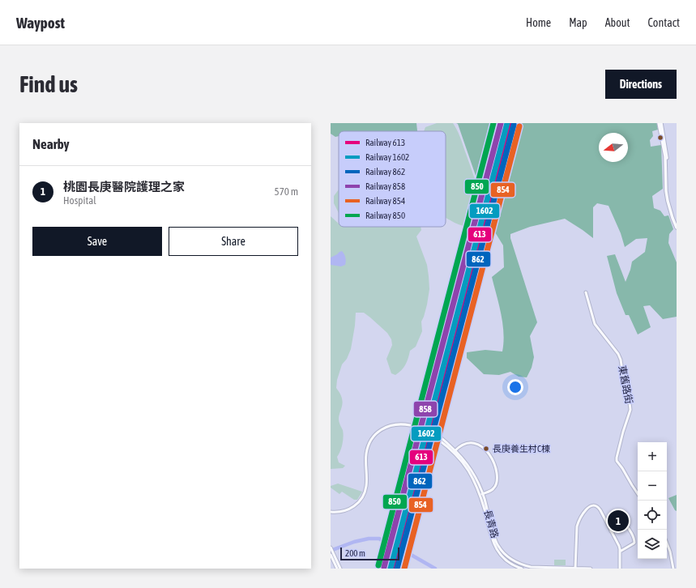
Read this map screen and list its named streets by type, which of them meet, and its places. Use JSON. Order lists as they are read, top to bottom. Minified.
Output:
{"streets":{"street":["東舊路街","長青路"]},"places":["長庚養生村C棟"],"lines":["rail line 613","rail line 1602","rail line 858","rail line 850","rail line 862","rail line 854"],"legend":["Railway 613","Railway 1602","Railway 862","Railway 858","Railway 854","Railway 850"],"scale_bar":"200 m","north":"left","page":{"header":"Waypost","nav":["Home","Map","About","Contact"],"buttons":["Directions",["Save","Share"]],"title":"Find us","heading":"Nearby","list":[{"mark":"1","name":"桃園長庚醫院護理之家","note":"Hospital","value":"570 m"}],"map_buttons":["+","−"],"pins":"1","scale":"200 m"}}
